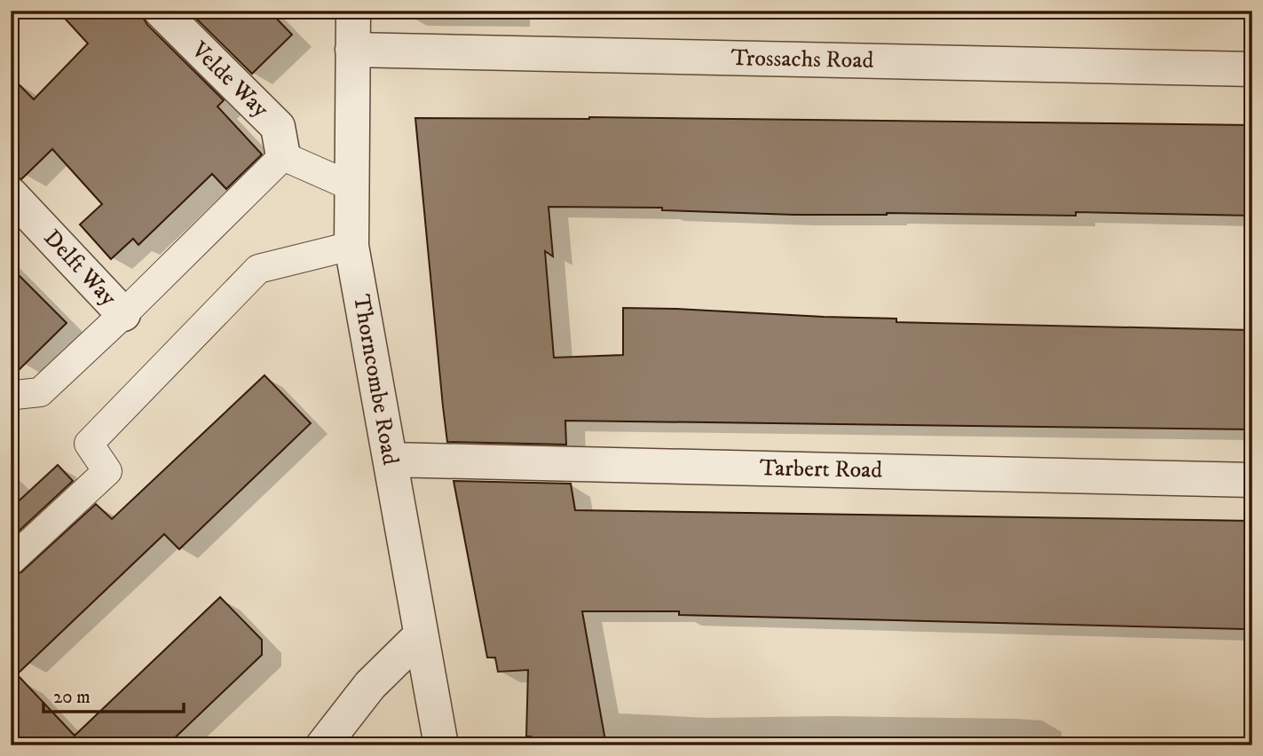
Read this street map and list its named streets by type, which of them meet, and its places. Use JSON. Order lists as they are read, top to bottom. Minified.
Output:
{"streets":{"street":["Trossachs Road","Velde Way","Delft Way","Thorncombe Road","Tarbert Road"]},"crossings":[["Trossachs Road","Thorncombe Road"],["Thorncombe Road","Tarbert Road"]],"scale_bar":"20 m"}
